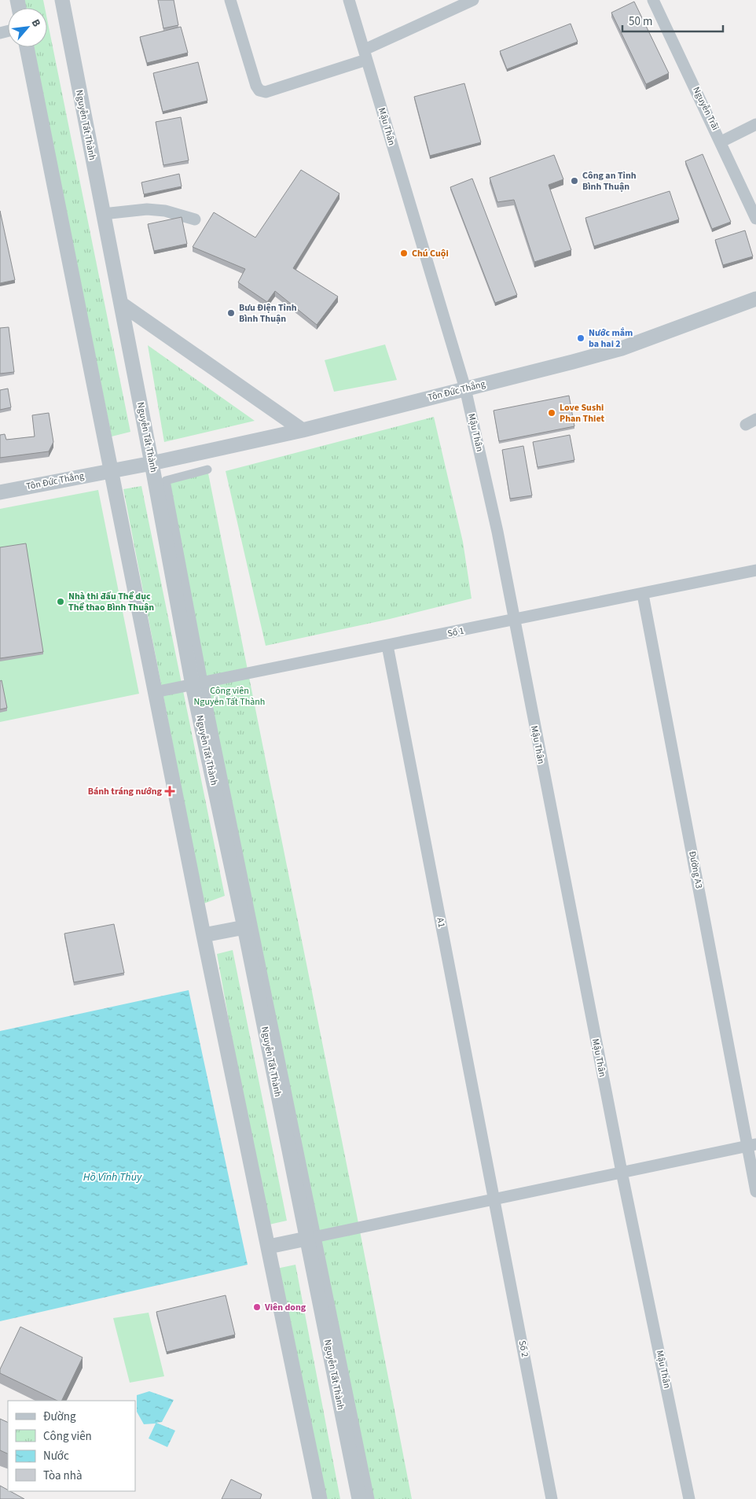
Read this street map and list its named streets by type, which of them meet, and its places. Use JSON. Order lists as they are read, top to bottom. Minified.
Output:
{"streets":{"street":["Nguyễn Trãi","Nguyễn Tất Thành","Mậu Thân","Tôn Đức Thắng","Số 1","Đường A3","A1","Số 2"]},"crossings":[["Nguyễn Tất Thành","Tôn Đức Thắng"],["Nguyễn Tất Thành","Số 1"],["Mậu Thân","Tôn Đức Thắng"],["Mậu Thân","Số 1"],["Số 1","Đường A3"],["Số 1","A1"],["A1","Số 2"]],"water":["Hồ Vĩnh Thủy"],"parks":["Công viên Nguyễn Tất Thành"],"places":{"other":["Công an Tỉnh Bình Thuận","Chú Cuội","Bưu Điện Tỉnh Bình Thuận","Nước mắm ba hai 2","Love Sushi Phan Thiet","Nhà thi đấu Thể dục Thể thao Bình Thuận","Viên dong"],"health":["Bánh tráng nướng"]},"legend":["Đường","Công viên","Nước","Tòa nhà"],"scale_bar":"50 m","north":"top right"}
